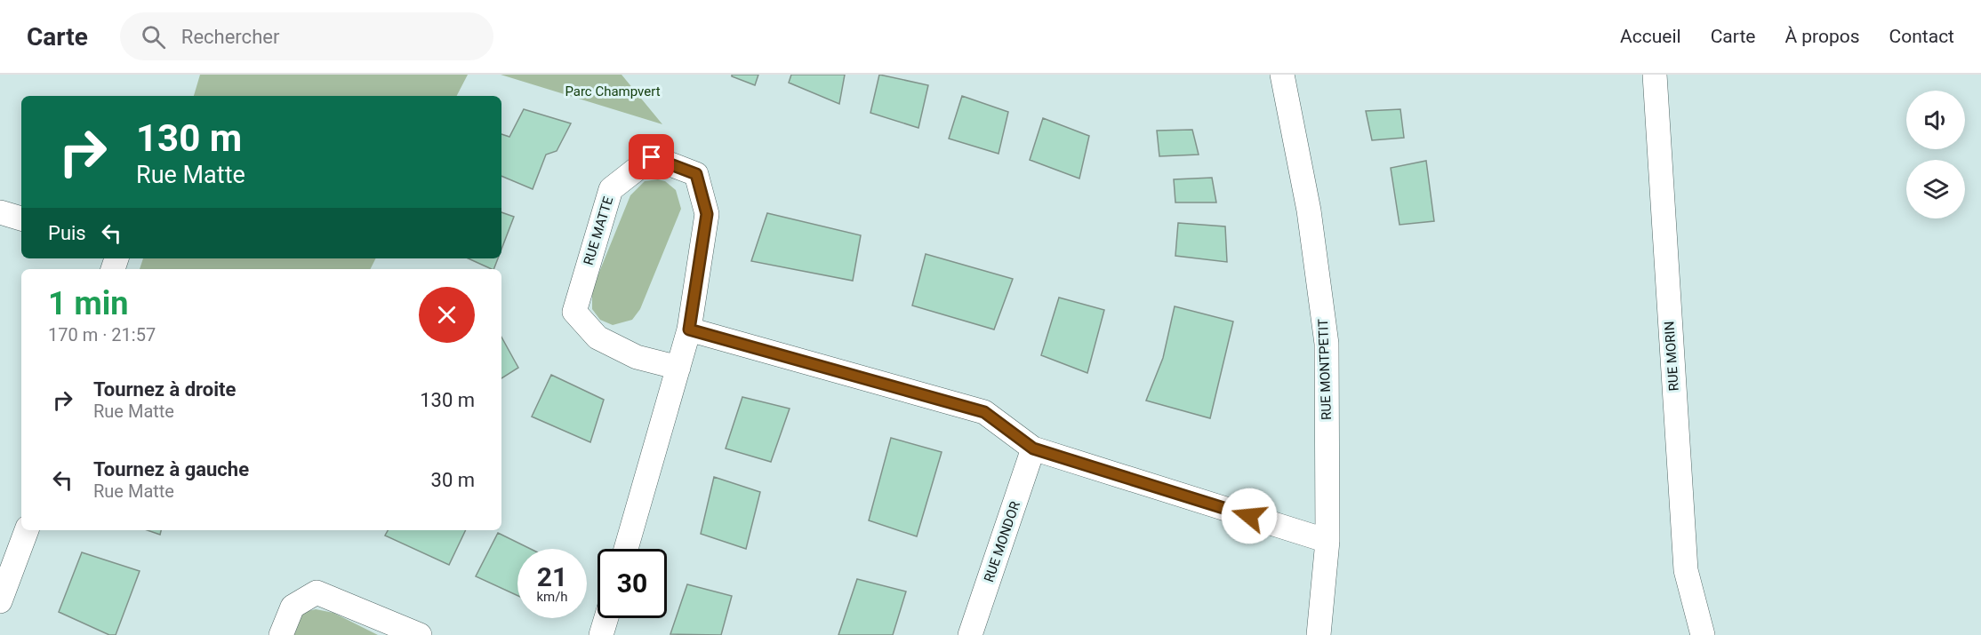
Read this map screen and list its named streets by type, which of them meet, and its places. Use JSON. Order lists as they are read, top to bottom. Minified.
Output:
{"streets":{"street":["RUE MATTE","RUE MORIN","RUE MONTPETIT","RUE MONDOR"]},"parks":["Parc Champvert"],"page":{"header":"Carte","search":"Rechercher","nav":["Accueil","Carte","À propos","Contact"],"turn":["130 m","Rue Matte"],"then":"Puis","heading":["1 min","170 m · 21:57"],"list":[{"name":"Tournez à droite","note":"Rue Matte","value":"130 m"},{"name":"Tournez à gauche","note":"Rue Matte","value":"30 m"}],"speed":"21 km/h","limit":"30"}}
